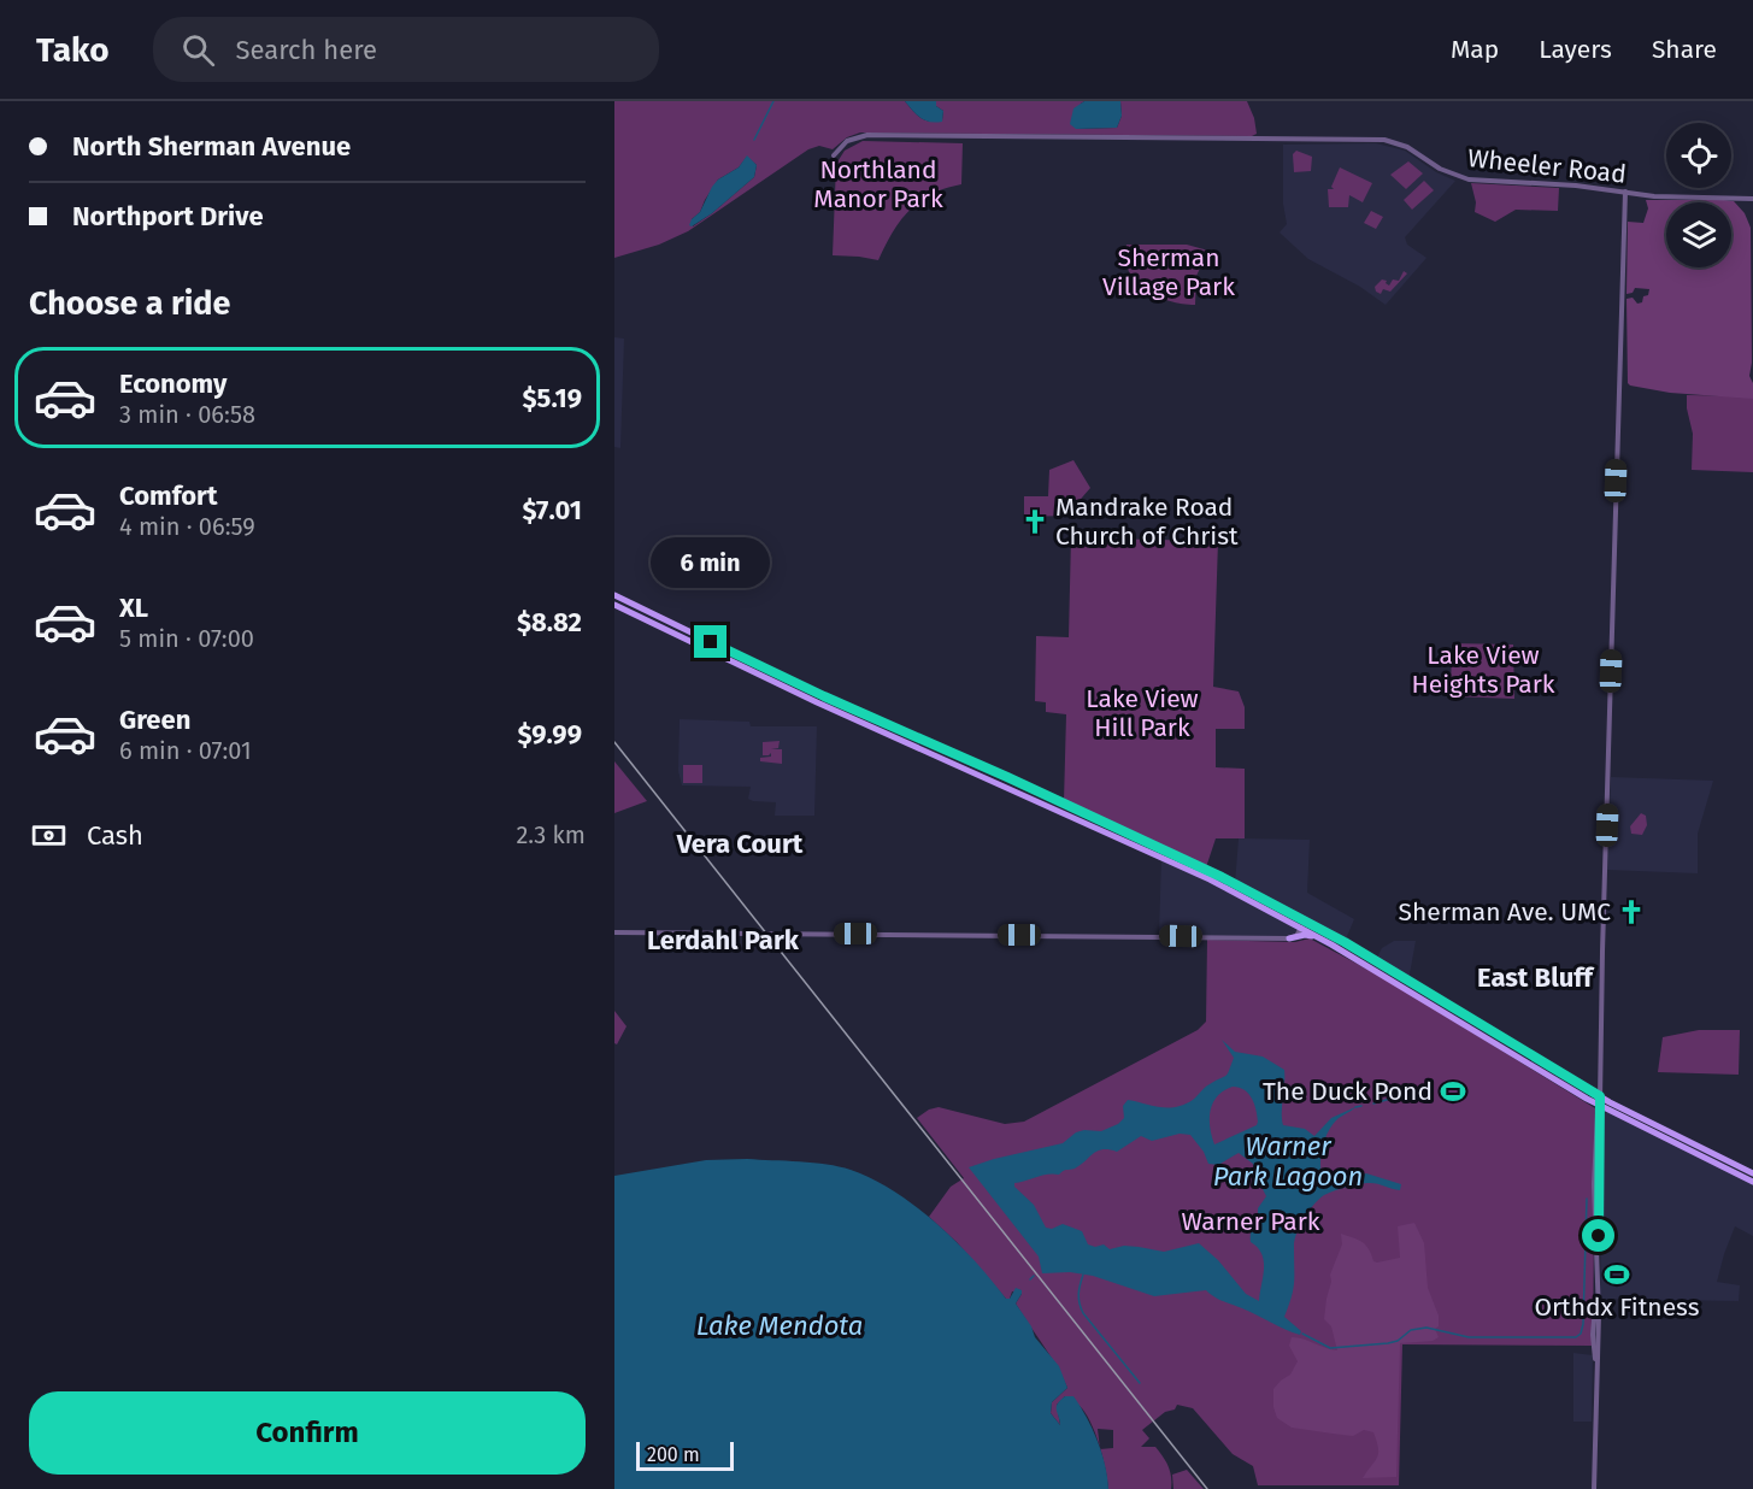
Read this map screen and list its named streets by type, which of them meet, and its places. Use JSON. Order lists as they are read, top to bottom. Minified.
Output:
{"streets":{"street":["Wheeler Road"]},"districts":["Vera Court","Lerdahl Park","East Bluff"],"water":["Warner Park Lagoon","Lake Mendota"],"parks":["Northland Manor Park","Sherman Village Park","Lake View Heights Park","Lake View Hill Park","Warner Park"],"places":{"church":["Mandrake Road Church of Christ","Sherman Ave. UMC"],"sports":["The Duck Pond","Orthdx Fitness"]},"scale_bar":"200 m","page":{"header":"Tako","search":"Search here","nav":["Map","Layers","Share"],"banner":["North Sherman Avenue","Northport Drive"],"heading":"Choose a ride","list":[{"name":"Economy","note":"3 min · 06:58","value":"$5.19"},{"name":"Comfort","note":"4 min · 06:59","value":"$7.01"},{"name":"XL","note":"5 min · 07:00","value":"$8.82"},{"name":"Green","note":"6 min · 07:01","value":"$9.99"}],"bubble":"6 min","pay":["Cash","2.3 km"],"buttons":"Confirm","scale":"200 m"}}
